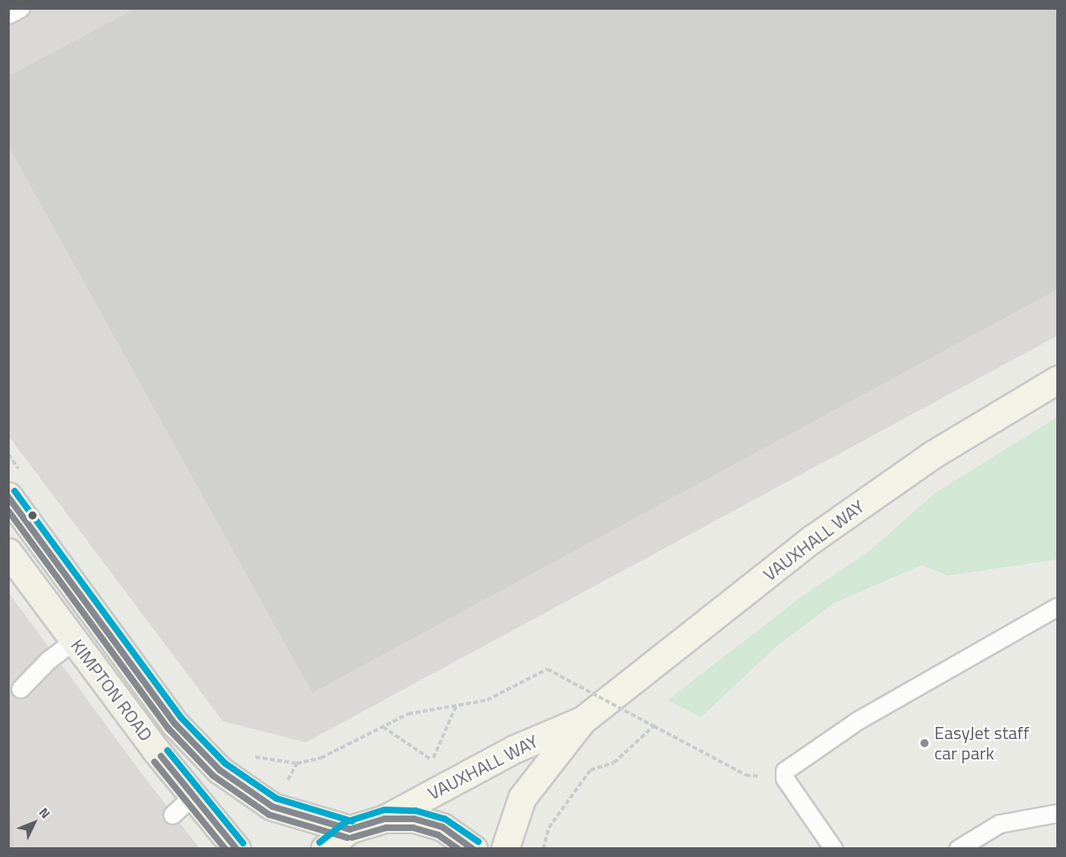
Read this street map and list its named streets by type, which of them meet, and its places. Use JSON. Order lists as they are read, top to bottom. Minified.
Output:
{"streets":{"highway":["KIMPTON ROAD"],"main road":["VAUXHALL WAY"]},"places":["EasyJet staff car park"],"north":"top right"}
